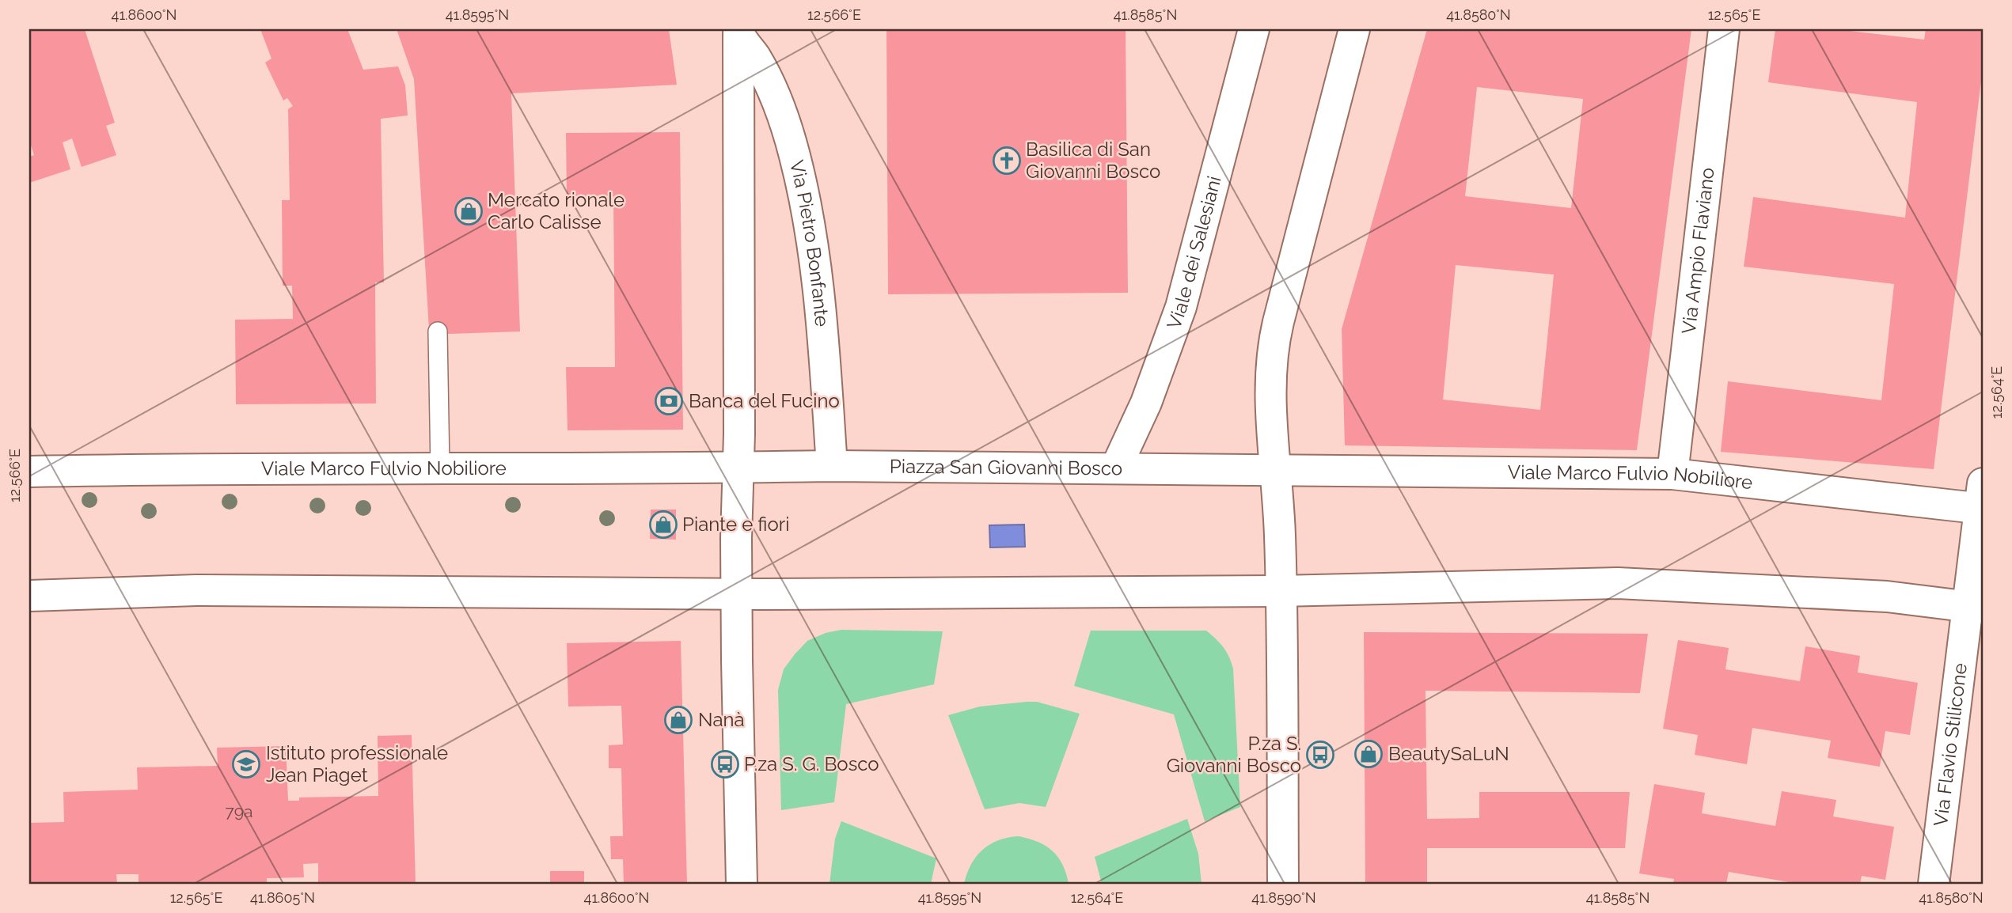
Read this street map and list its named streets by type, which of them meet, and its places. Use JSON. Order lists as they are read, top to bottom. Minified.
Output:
{"streets":{"street":["Via Pietro Bonfante","Viale dei Salesiani","Via Ampio Flaviano","Piazza San Giovanni Bosco","Viale Marco Fulvio Nobiliore","Via Flavio Stilicone"]},"crossings":[["Via Pietro Bonfante","Piazza San Giovanni Bosco"],["Via Pietro Bonfante","Viale Marco Fulvio Nobiliore"],["Viale dei Salesiani","Piazza San Giovanni Bosco"],["Via Ampio Flaviano","Viale Marco Fulvio Nobiliore"],["Piazza San Giovanni Bosco","Viale Marco Fulvio Nobiliore"],["Viale Marco Fulvio Nobiliore","Via Flavio Stilicone"]],"places":{"church":["Basilica di San Giovanni Bosco"],"shop":["Mercato rionale Carlo Calisse","Piante e fiori","Nanà","BeautySaLuN"],"bank":["Banca del Fucino"],"bus stop":["P.za S. Giovanni Bosco","P.za S. G. Bosco"],"school or university":["Istituto professionale Jean Piaget"]},"house_numbers":["79a"],"coordinates":["41.8600°N","41.8595°N","12.566°E","41.8585°N","41.8580°N","12.565°E","12.564°E","41.8605°N","41.8590°N"]}
